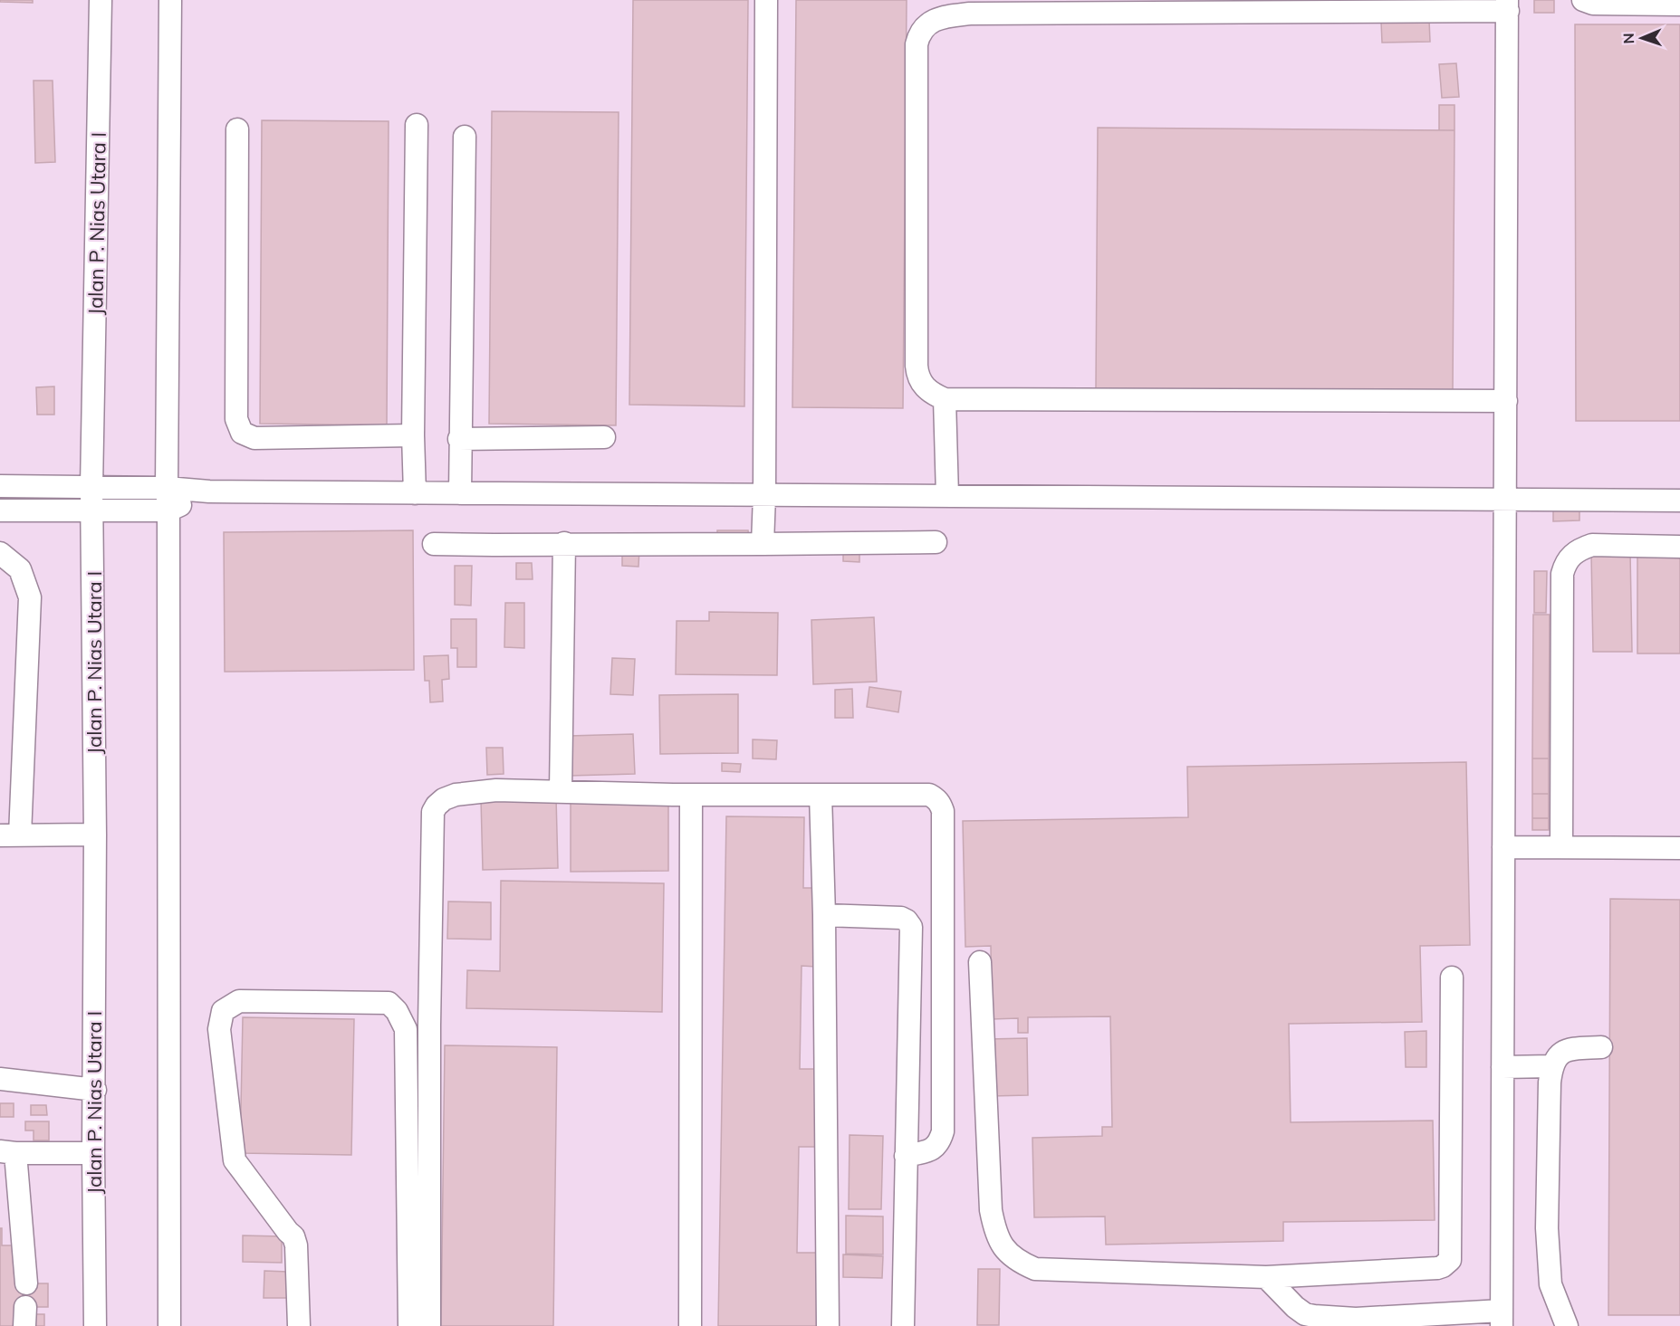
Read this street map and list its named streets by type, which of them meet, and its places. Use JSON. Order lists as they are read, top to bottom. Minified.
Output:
{"streets":{"street":["Jalan P. Nias Utara I"]},"north":"left"}
